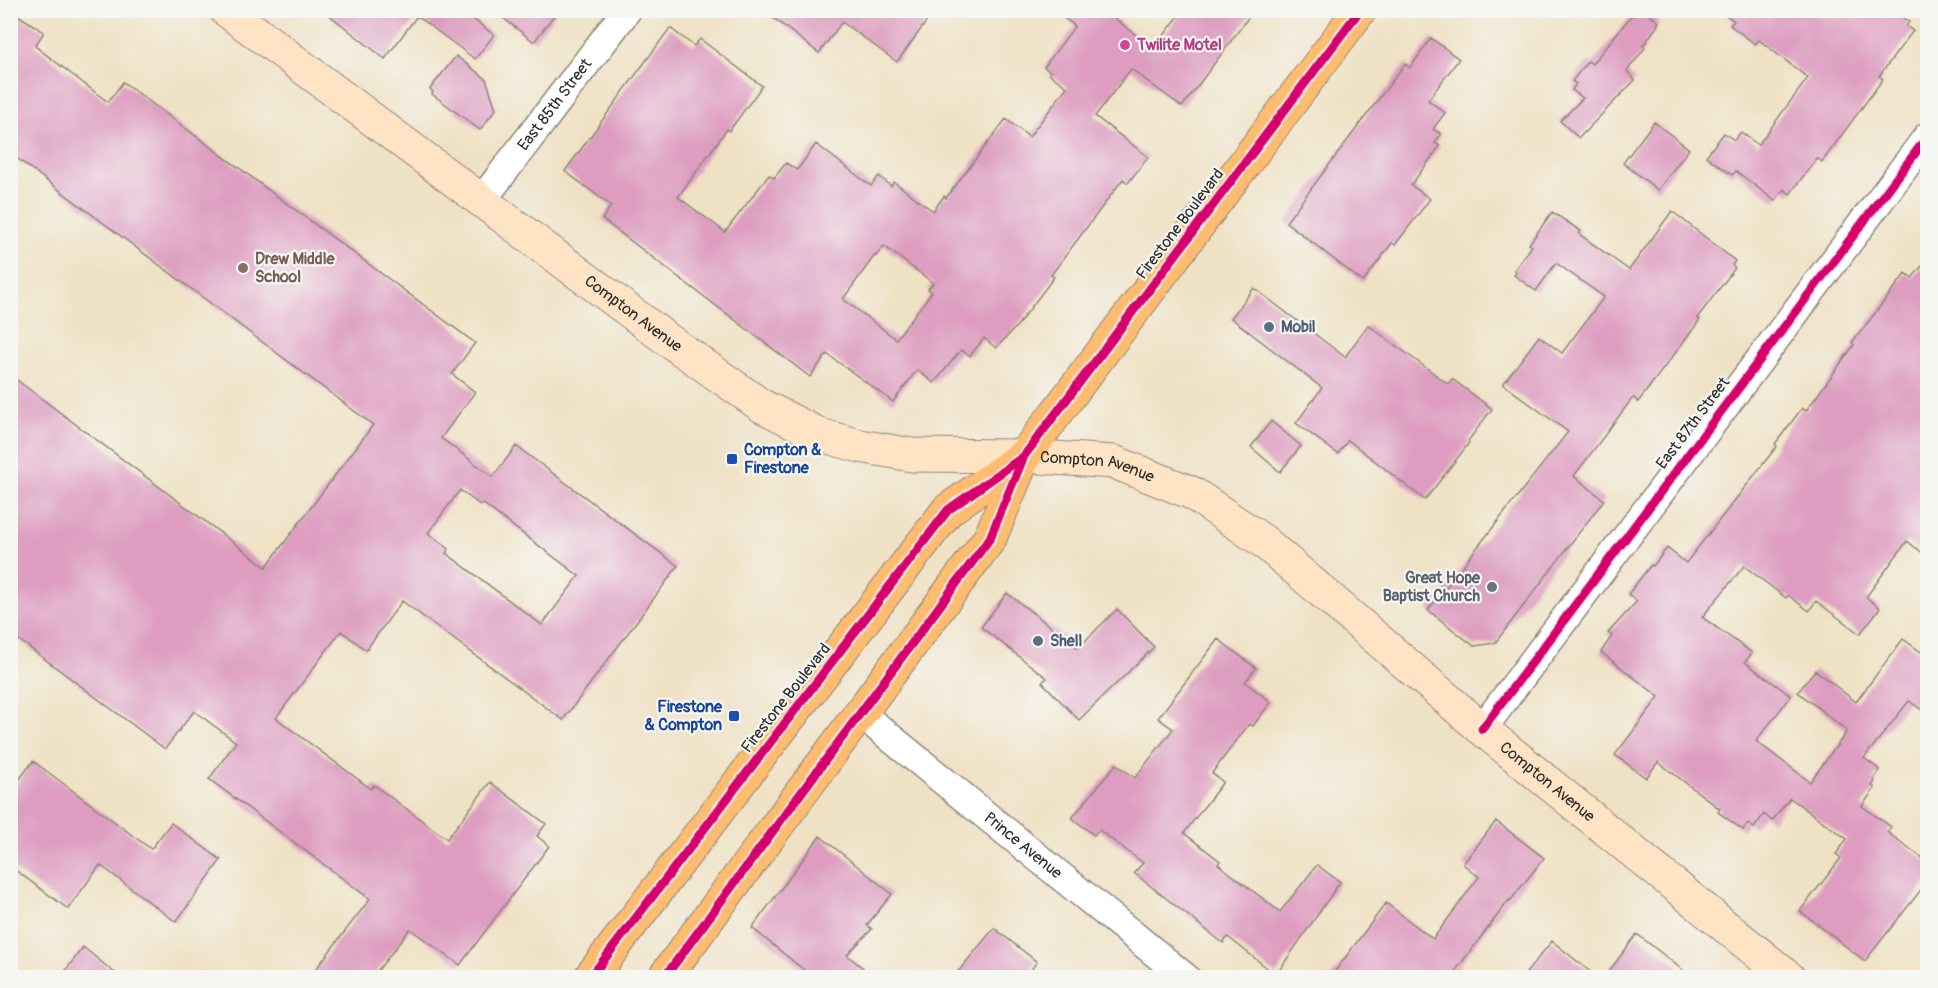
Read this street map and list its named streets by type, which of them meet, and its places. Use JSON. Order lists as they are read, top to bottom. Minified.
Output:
{"streets":{"main road":["Firestone Boulevard","Compton Avenue"],"street":["East 85th Street","East 87th Street","Prince Avenue"]},"crossings":[["East 85th Street","Compton Avenue"],["Firestone Boulevard","Compton Avenue"],["Firestone Boulevard","Prince Avenue"],["Compton Avenue","East 87th Street"]],"places":{"other":["Twilite Motel","Drew Middle School","Mobil","Great Hope Baptist Church","Shell"],"transit":["Compton & Firestone","Firestone & Compton"]}}
